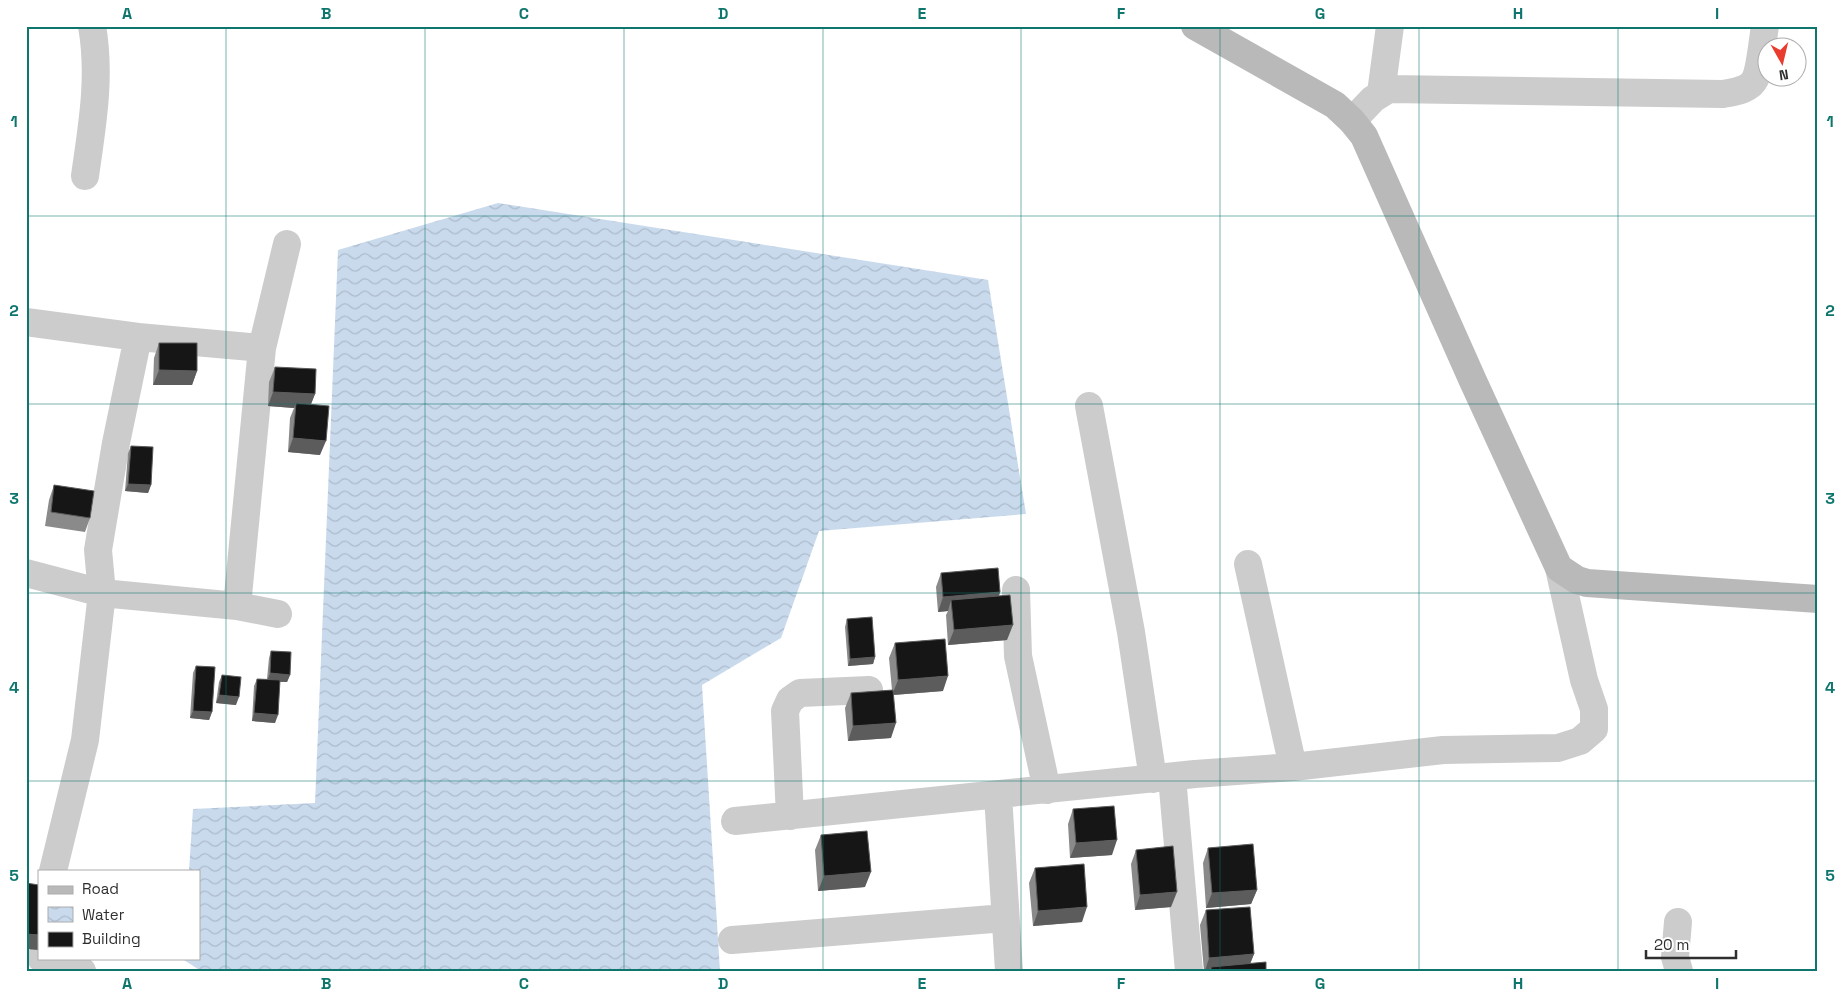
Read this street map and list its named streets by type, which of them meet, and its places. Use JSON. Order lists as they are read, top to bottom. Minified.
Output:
{"legend":["Road","Water","Building"],"scale_bar":"20 m","north":"bottom","grid":{"columns":["A","B","C","D","E","F","G","H","I"],"rows":["1","2","3","4","5"]}}
